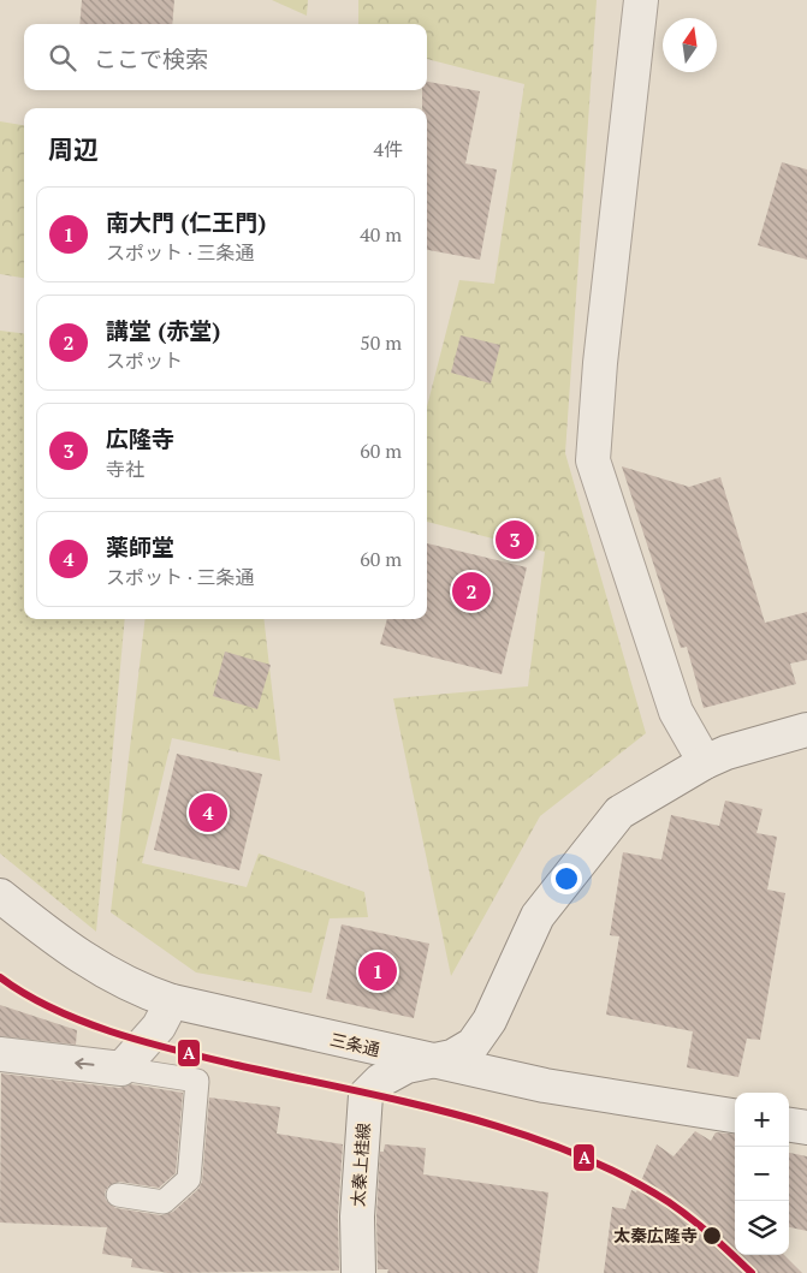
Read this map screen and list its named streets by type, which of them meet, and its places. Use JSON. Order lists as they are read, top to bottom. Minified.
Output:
{"streets":{"main road":["三条通","太秦上桂線"]},"crossings":[["三条通","太秦上桂線"]],"places":["太秦広隆寺"],"lines":["transit line A"],"north":"top","page":{"search":"ここで検索","heading":["周辺","4件"],"list":[{"mark":"1","name":"南大門 (仁王門)","note":"スポット · 三条通","value":"40 m"},{"mark":"2","name":"講堂 (赤堂)","note":"スポット","value":"50 m"},{"mark":"3","name":"広隆寺","note":"寺社","value":"60 m"},{"mark":"4","name":"薬師堂","note":"スポット · 三条通","value":"60 m"}],"pins":["3","2","4","1"],"map_buttons":["+","−"]}}
